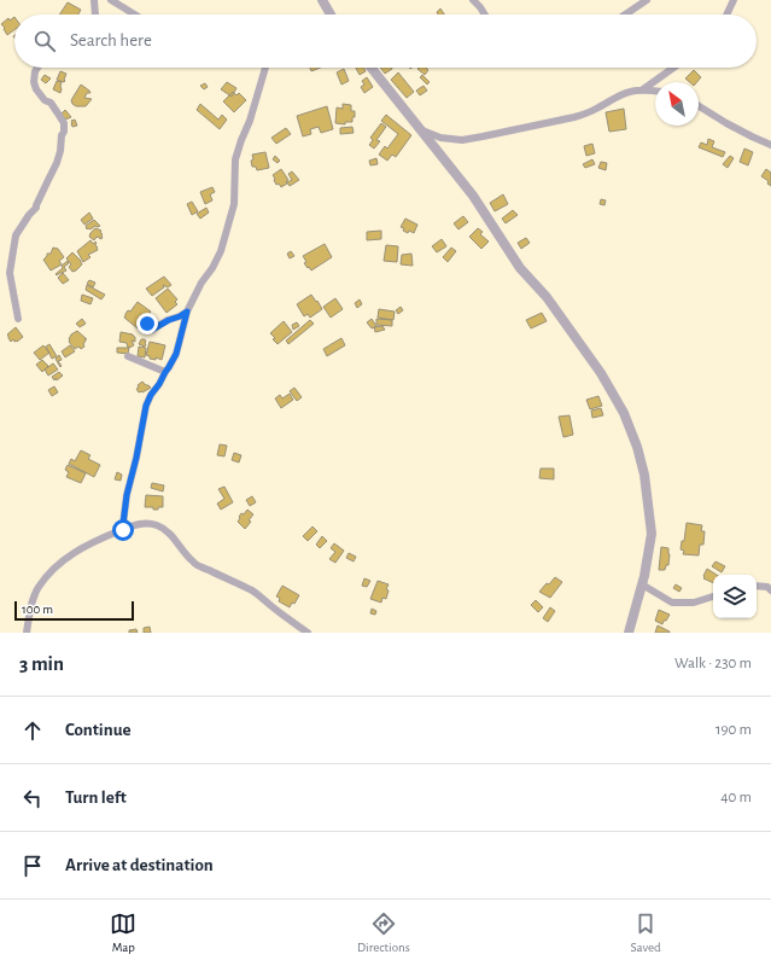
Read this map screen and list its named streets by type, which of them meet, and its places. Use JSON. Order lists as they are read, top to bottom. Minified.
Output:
{"scale_bar":"100 m","north":"top left","page":{"search":"Search here","scale":"100 m","heading":["3 min","Walk · 230 m"],"list":[["Continue","190 m"],["Turn left","40 m"],"Arrive at destination"],"nav":["Map","Directions","Saved"]}}
